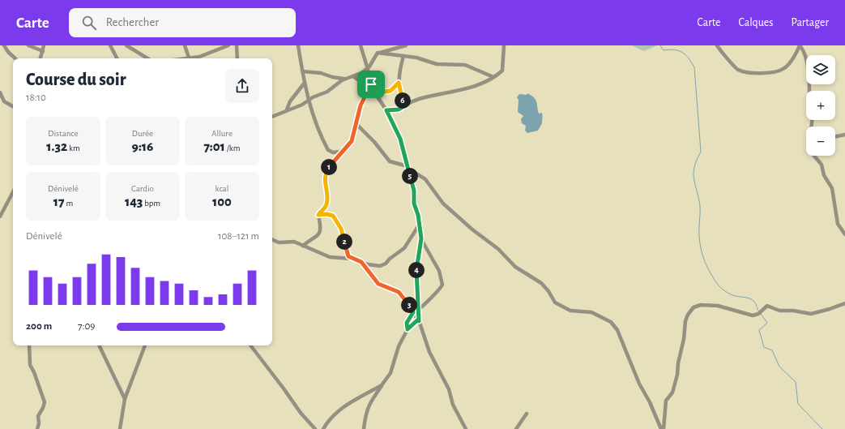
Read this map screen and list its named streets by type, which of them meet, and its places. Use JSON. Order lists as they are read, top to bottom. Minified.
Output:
{"page":{"header":"Carte","search":"Rechercher","nav":["Carte","Calques","Partager"],"map_buttons":["+","−"],"heading":["Course du soir","18:10"],"pins":["6","1","5","2","4","3"],"stats":[["Distance","1.32 km"],["Durée","9:16"],["Allure","7:01 /km"],["Dénivelé","17 m"],["Cardio","143 bpm"],["kcal","100"]],"chart":["Dénivelé","108–121 m"],"list":[{"name":"200 m","note":"7:09"}]}}
